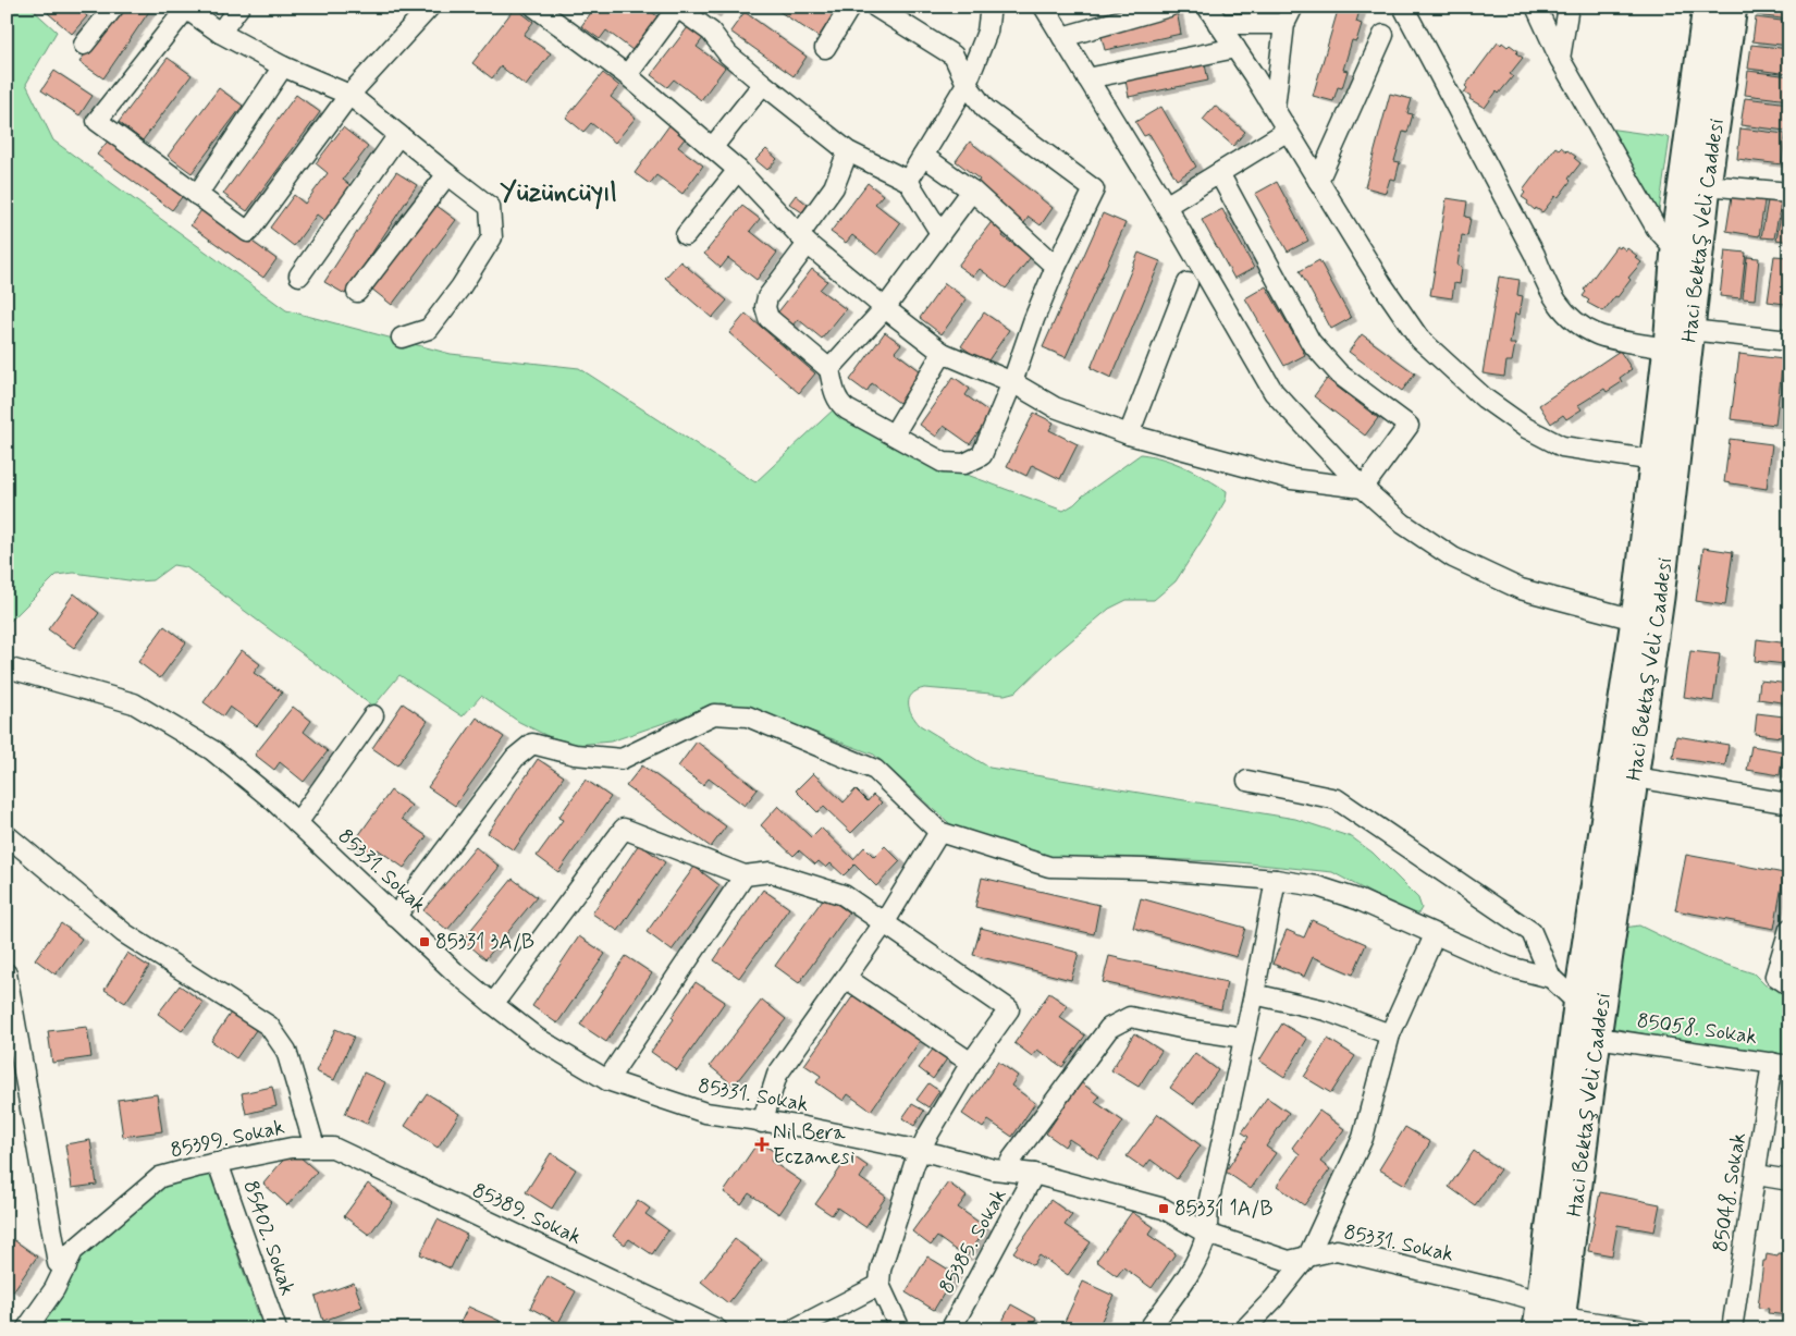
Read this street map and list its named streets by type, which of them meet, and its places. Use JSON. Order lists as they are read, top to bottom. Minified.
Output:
{"streets":{"main road":["Haci Bektaş Veli Caddesi"],"street":["85331. Sokak","85058. Sokak","85399. Sokak","85048. Sokak","85389. Sokak","85402. Sokak","85385. Sokak"]},"crossings":[["Haci Bektaş Veli Caddesi","85331. Sokak"],["Haci Bektaş Veli Caddesi","85058. Sokak"],["85331. Sokak","85385. Sokak"],["85058. Sokak","85048. Sokak"],["85399. Sokak","85389. Sokak"],["85399. Sokak","85402. Sokak"]],"districts":["Yüzüncüyıl"],"places":{"transit":["85331 3A/B","85331 1A/B"],"health":["Nil Bera Eczanesi"]}}
